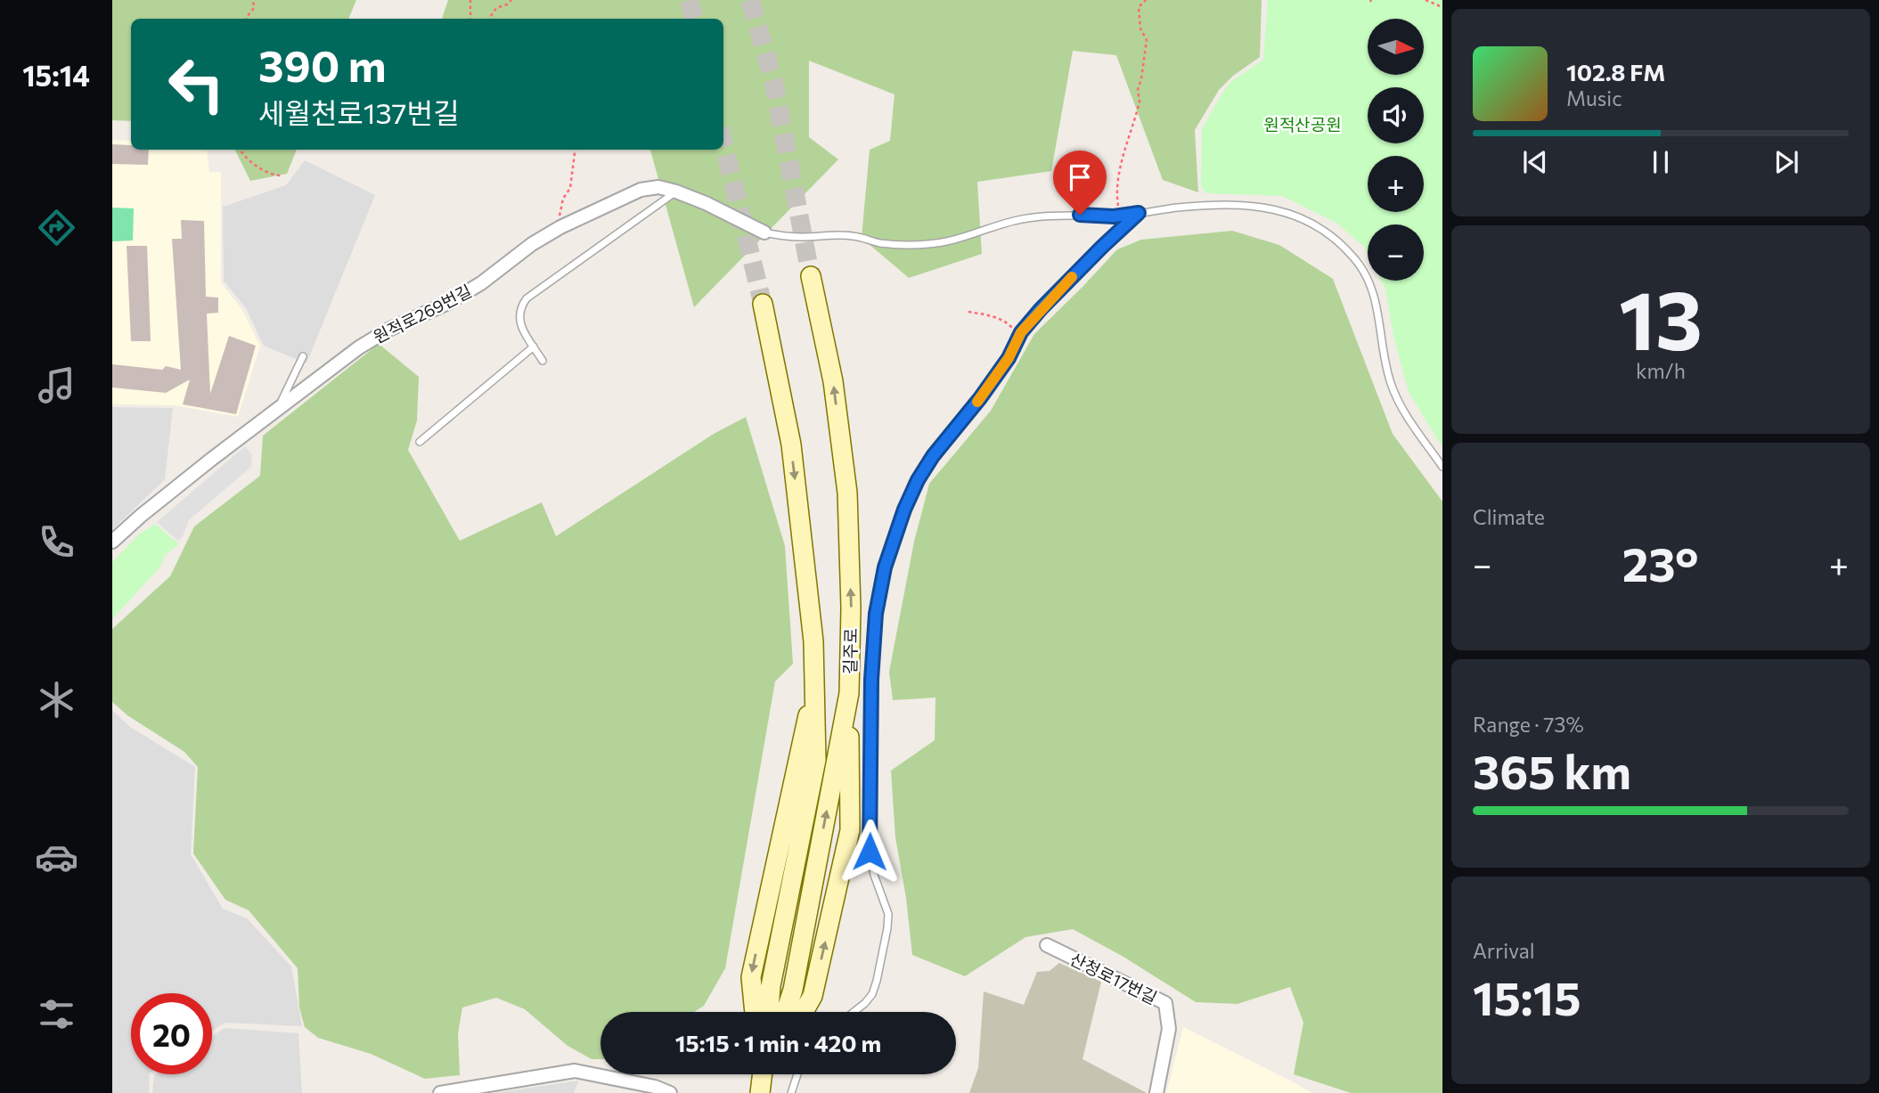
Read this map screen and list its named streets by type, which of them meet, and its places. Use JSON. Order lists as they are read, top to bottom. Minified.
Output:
{"streets":{"main road":["길주로"],"street":["원적로269번길","산청로17번길"]},"parks":["원적산공원"],"north":"right","page":{"tabs":"15:14","map_buttons":["+","−"],"turn":["390 m","세월천로137번길"],"song":["102.8 FM","Music"],"tile":[["13","km/h"],"Climate",["Range · 73%","365 km"],["Arrival","15:15"]],"heat":["−","23°","+"],"limit":"20","trip":"15:15 · 1 min · 420 m"}}
